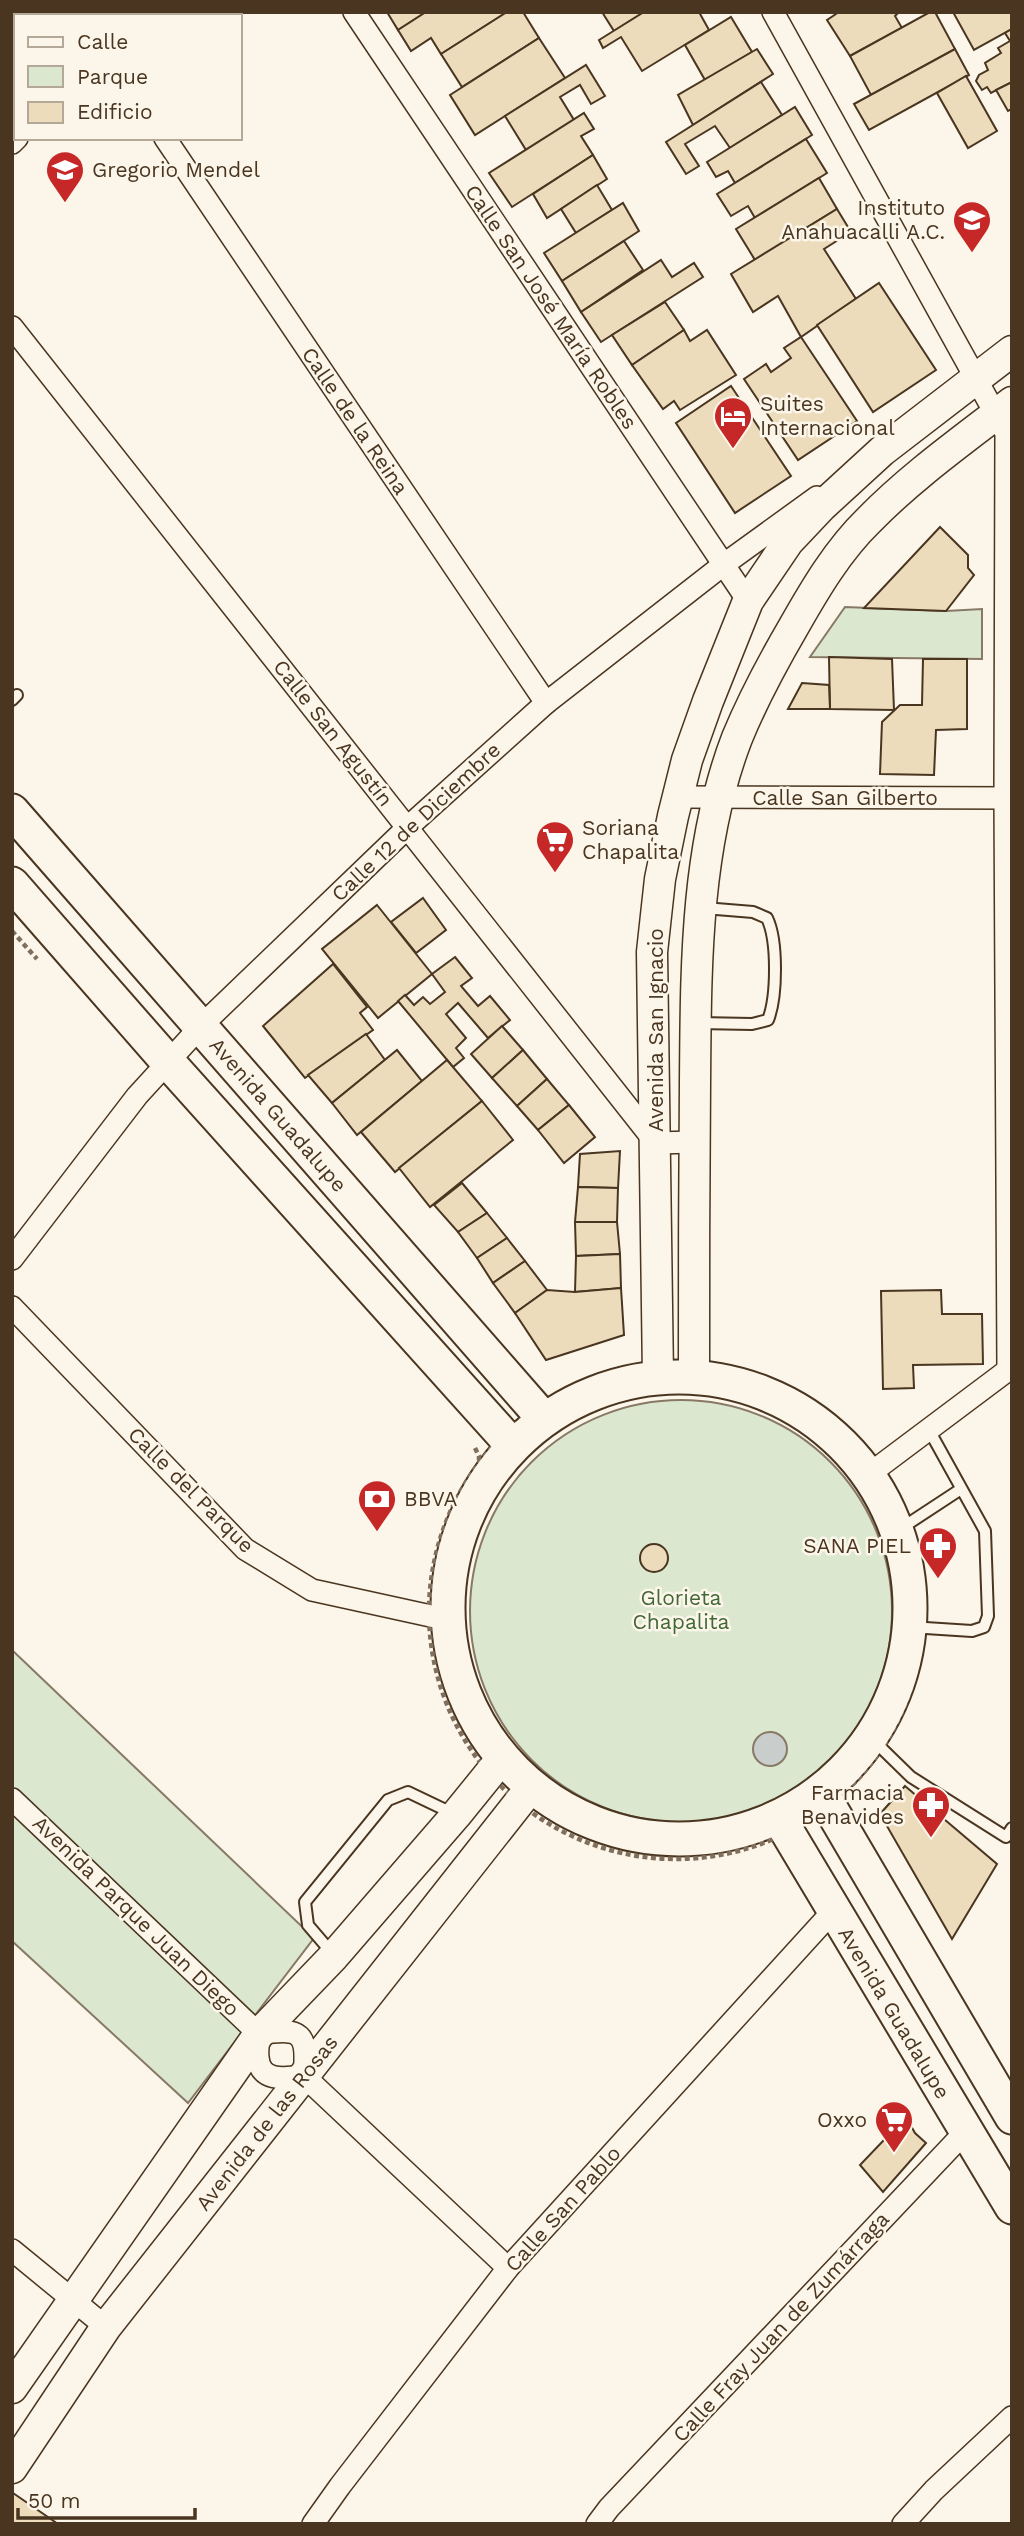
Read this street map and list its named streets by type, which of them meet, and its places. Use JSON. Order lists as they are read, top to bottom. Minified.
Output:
{"streets":{"main road":["Avenida Guadalupe"],"street":["Calle San José María Robles","Calle de la Reina","Calle San Agustín","Calle San Gilberto","Calle 12 de Diciembre","Avenida San Ignacio","Calle del Parque","Avenida Parque Juan Diego","Avenida de las Rosas","Calle San Pablo","Calle Fray Juan de Zumárraga"]},"crossings":[["Calle San José María Robles","Calle 12 de Diciembre"],["Calle San José María Robles","Avenida San Ignacio"],["Calle de la Reina","Calle 12 de Diciembre"],["Calle San Agustín","Calle 12 de Diciembre"],["Calle San Agustín","Avenida San Ignacio"],["Calle San Gilberto","Avenida San Ignacio"],["Calle 12 de Diciembre","Avenida San Ignacio"],["Calle 12 de Diciembre","Avenida Guadalupe"],["Avenida Guadalupe","Calle San Pablo"],["Avenida Guadalupe","Calle Fray Juan de Zumárraga"],["Avenida Parque Juan Diego","Avenida de las Rosas"]],"parks":["Glorieta Chapalita"],"places":{"school or university":["Gregorio Mendel","Instituto Anahuacalli A.C."],"hotel":["Suites Internacional"],"supermarket":["Soriana Chapalita","Oxxo"],"bank":["BBVA"],"pharmacy":["SANA PIEL","Farmacia Benavides"]},"legend":["Calle","Parque","Edificio"],"scale_bar":"50 m"}
